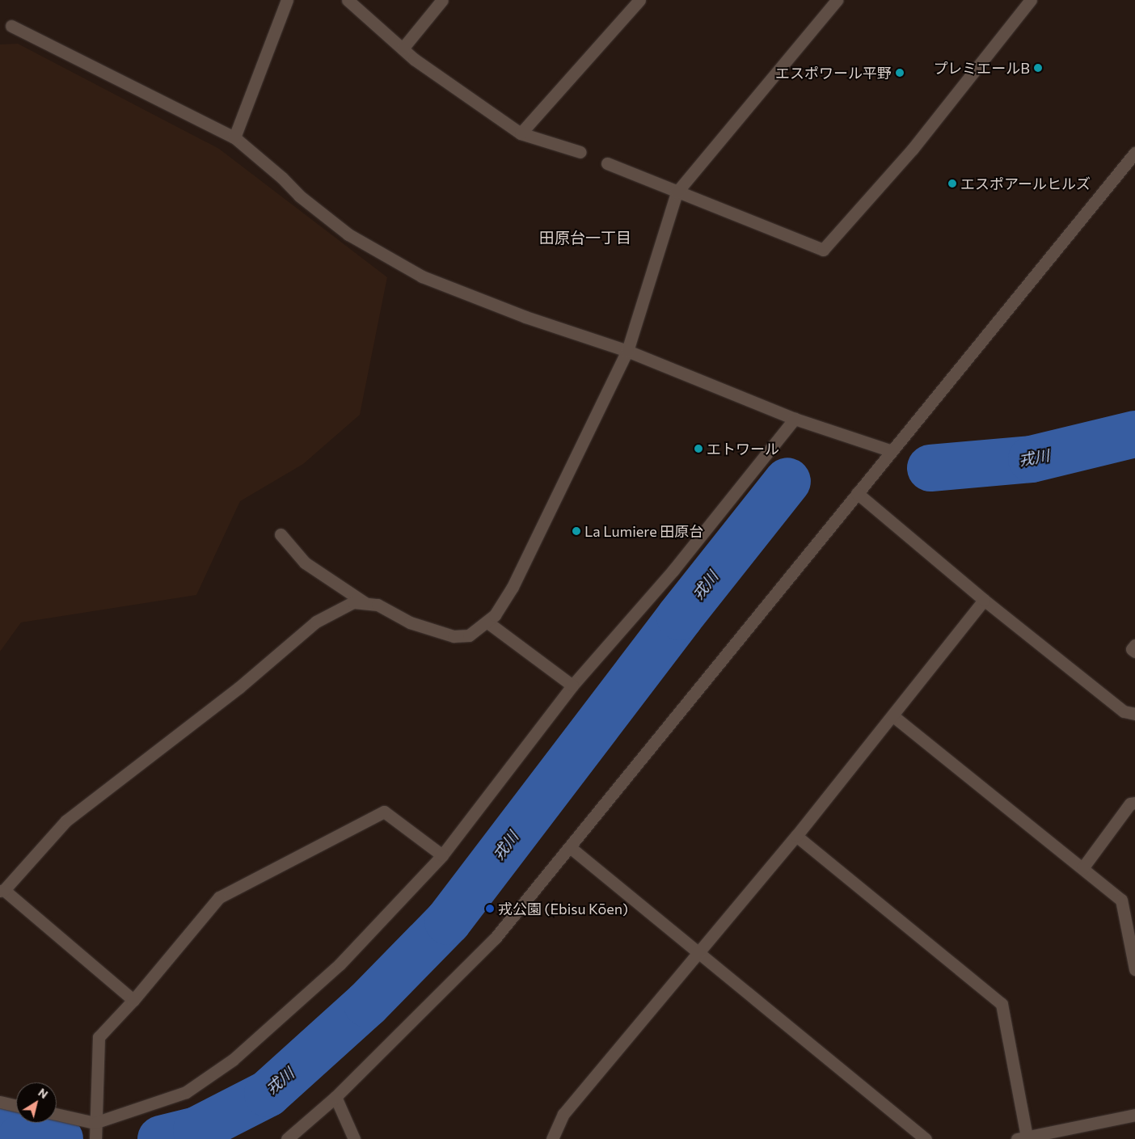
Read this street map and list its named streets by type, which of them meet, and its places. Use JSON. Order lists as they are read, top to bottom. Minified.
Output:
{"districts":["田原台一丁目"],"water":["戎川"],"places":["プレミエールB","エスポワール平野","エスポアールヒルズ","エトワール","La Lumiere 田原台","戎公園 (Ebisu Kōen)"],"north":"top right"}
